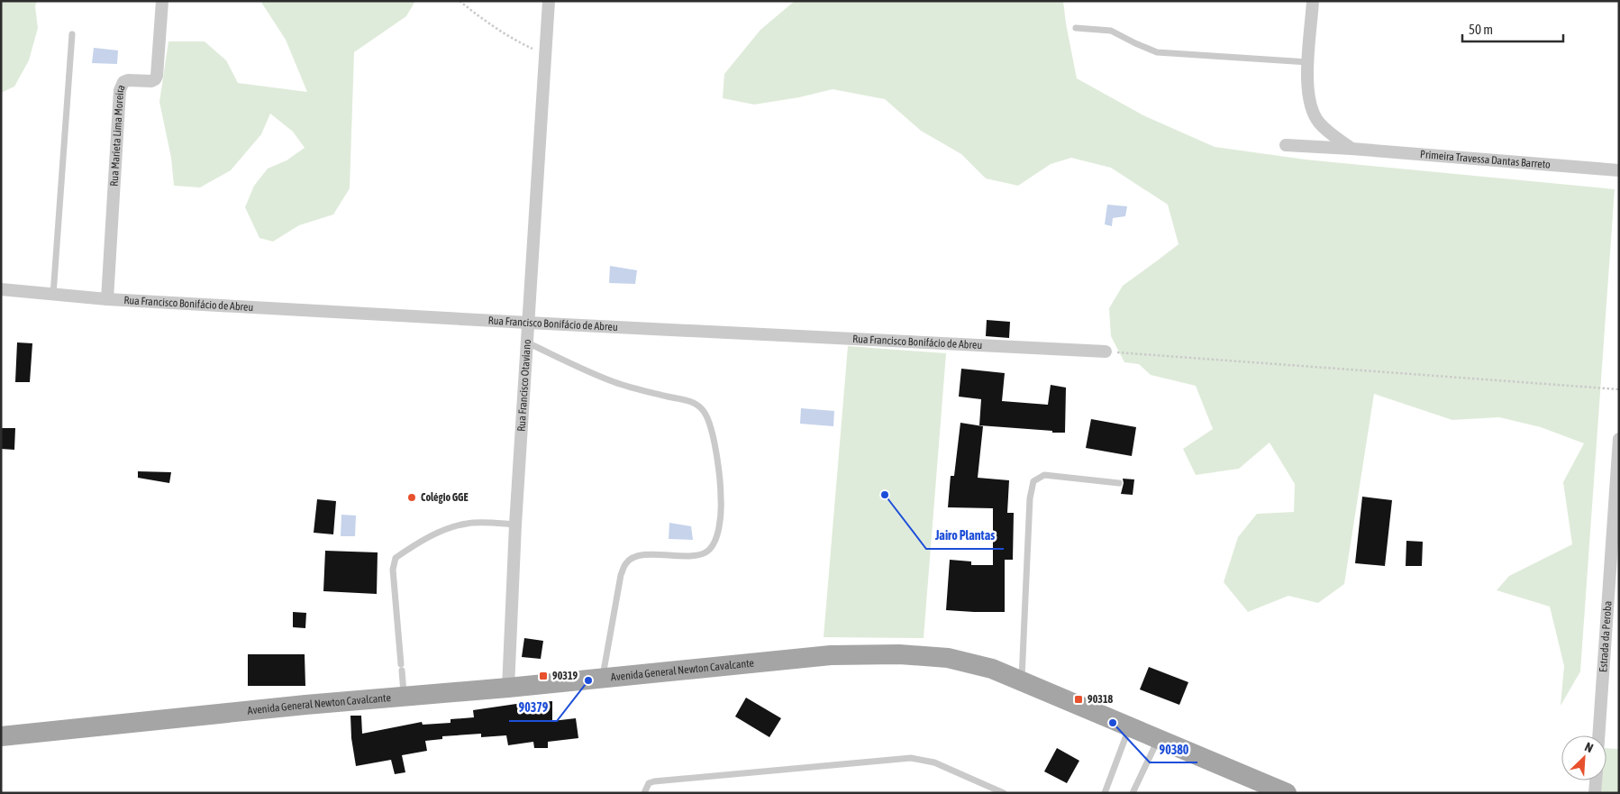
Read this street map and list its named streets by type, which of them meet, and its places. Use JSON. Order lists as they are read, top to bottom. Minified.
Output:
{"streets":{"main road":["Avenida General Newton Cavalcante"],"street":["Rua Marieta Lima Moreira","Primeira Travessa Dantas Barreto","Rua Francisco Bonifácio de Abreu","Rua Francisco Otaviano","Estrada da Peroba"]},"crossings":[["Rua Marieta Lima Moreira","Rua Francisco Bonifácio de Abreu"],["Rua Francisco Bonifácio de Abreu","Rua Francisco Otaviano"],["Rua Francisco Otaviano","Avenida General Newton Cavalcante"]],"places":{"other":["Jairo Plantas","Colégio GGE","90379","90380"],"transit":["90319","90318"]},"scale_bar":"50 m","north":"top right"}
